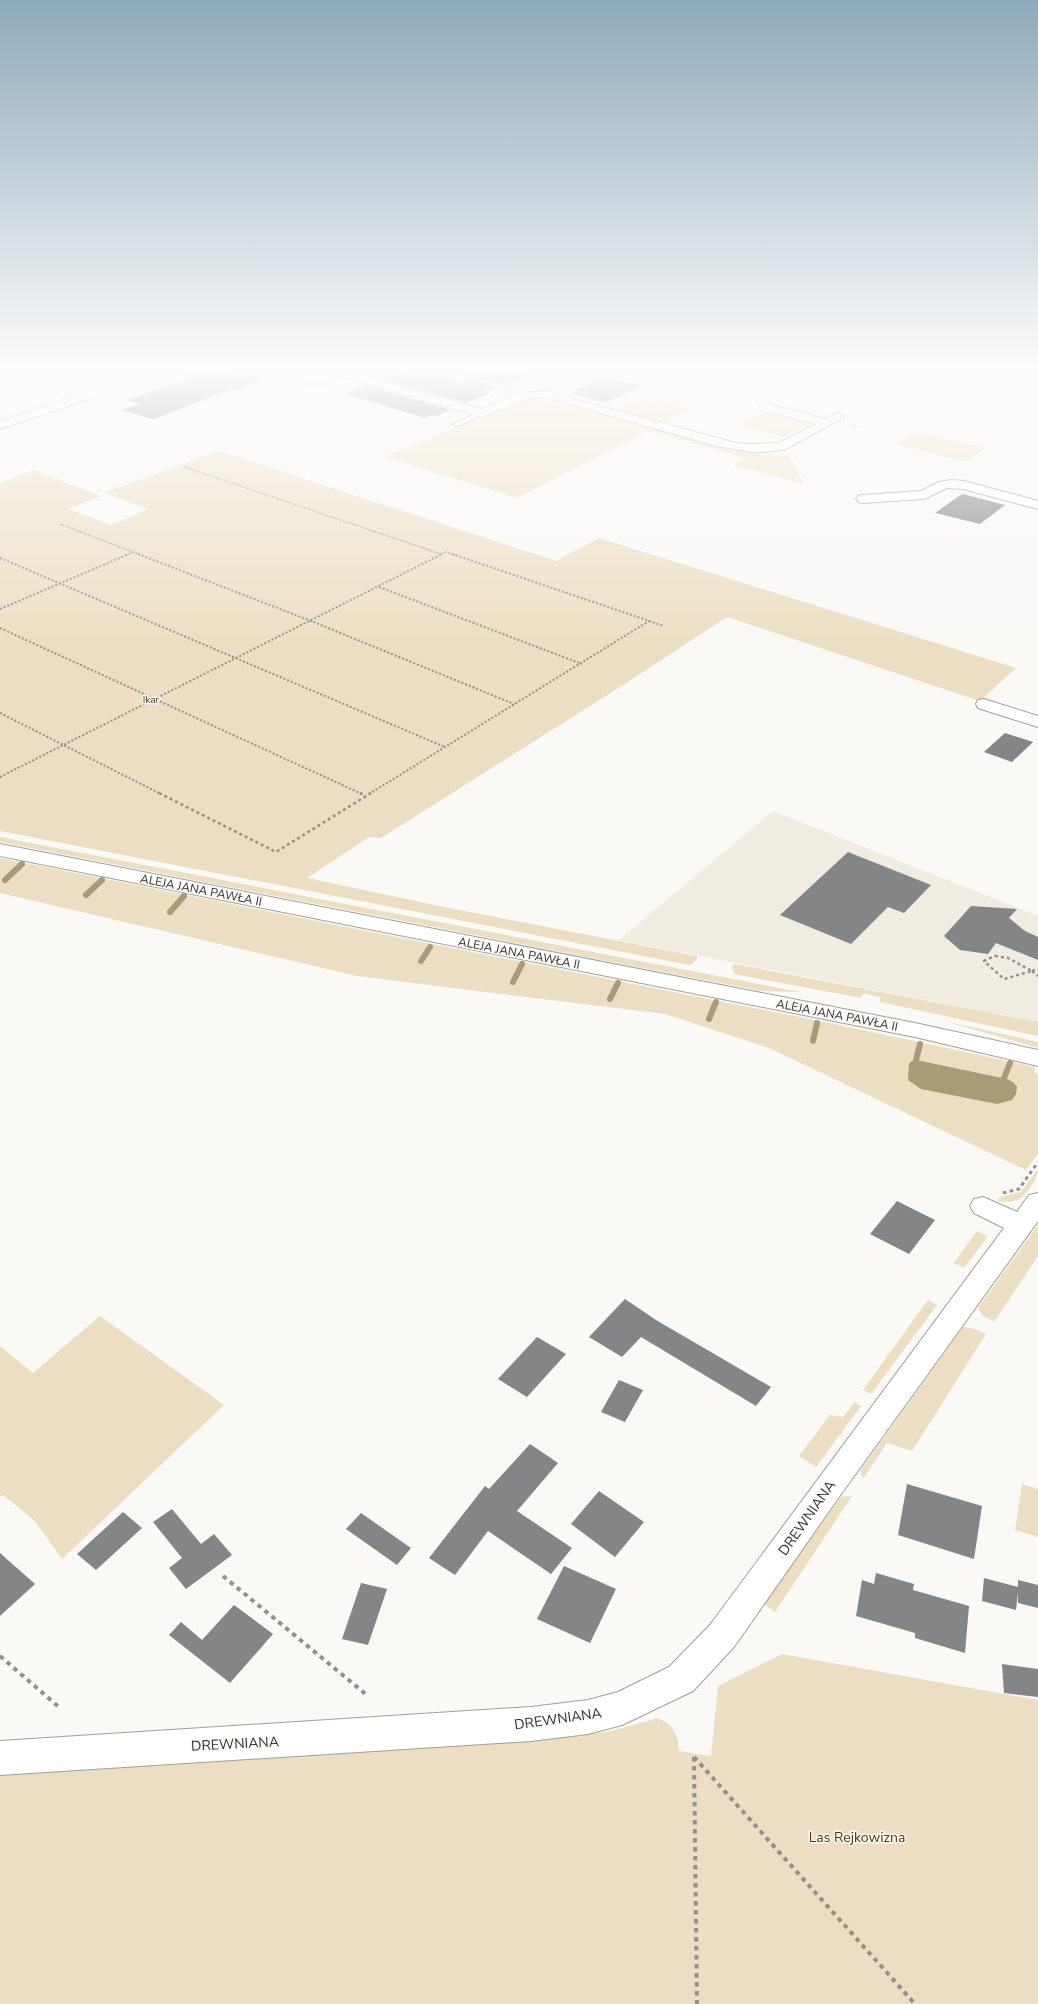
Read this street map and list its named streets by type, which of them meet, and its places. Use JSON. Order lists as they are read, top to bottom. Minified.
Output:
{"streets":{"street":["ALEJA JANA PAWŁA II","DREWNIANA"]},"parks":["Ikar","Las Rejkowizna"]}
